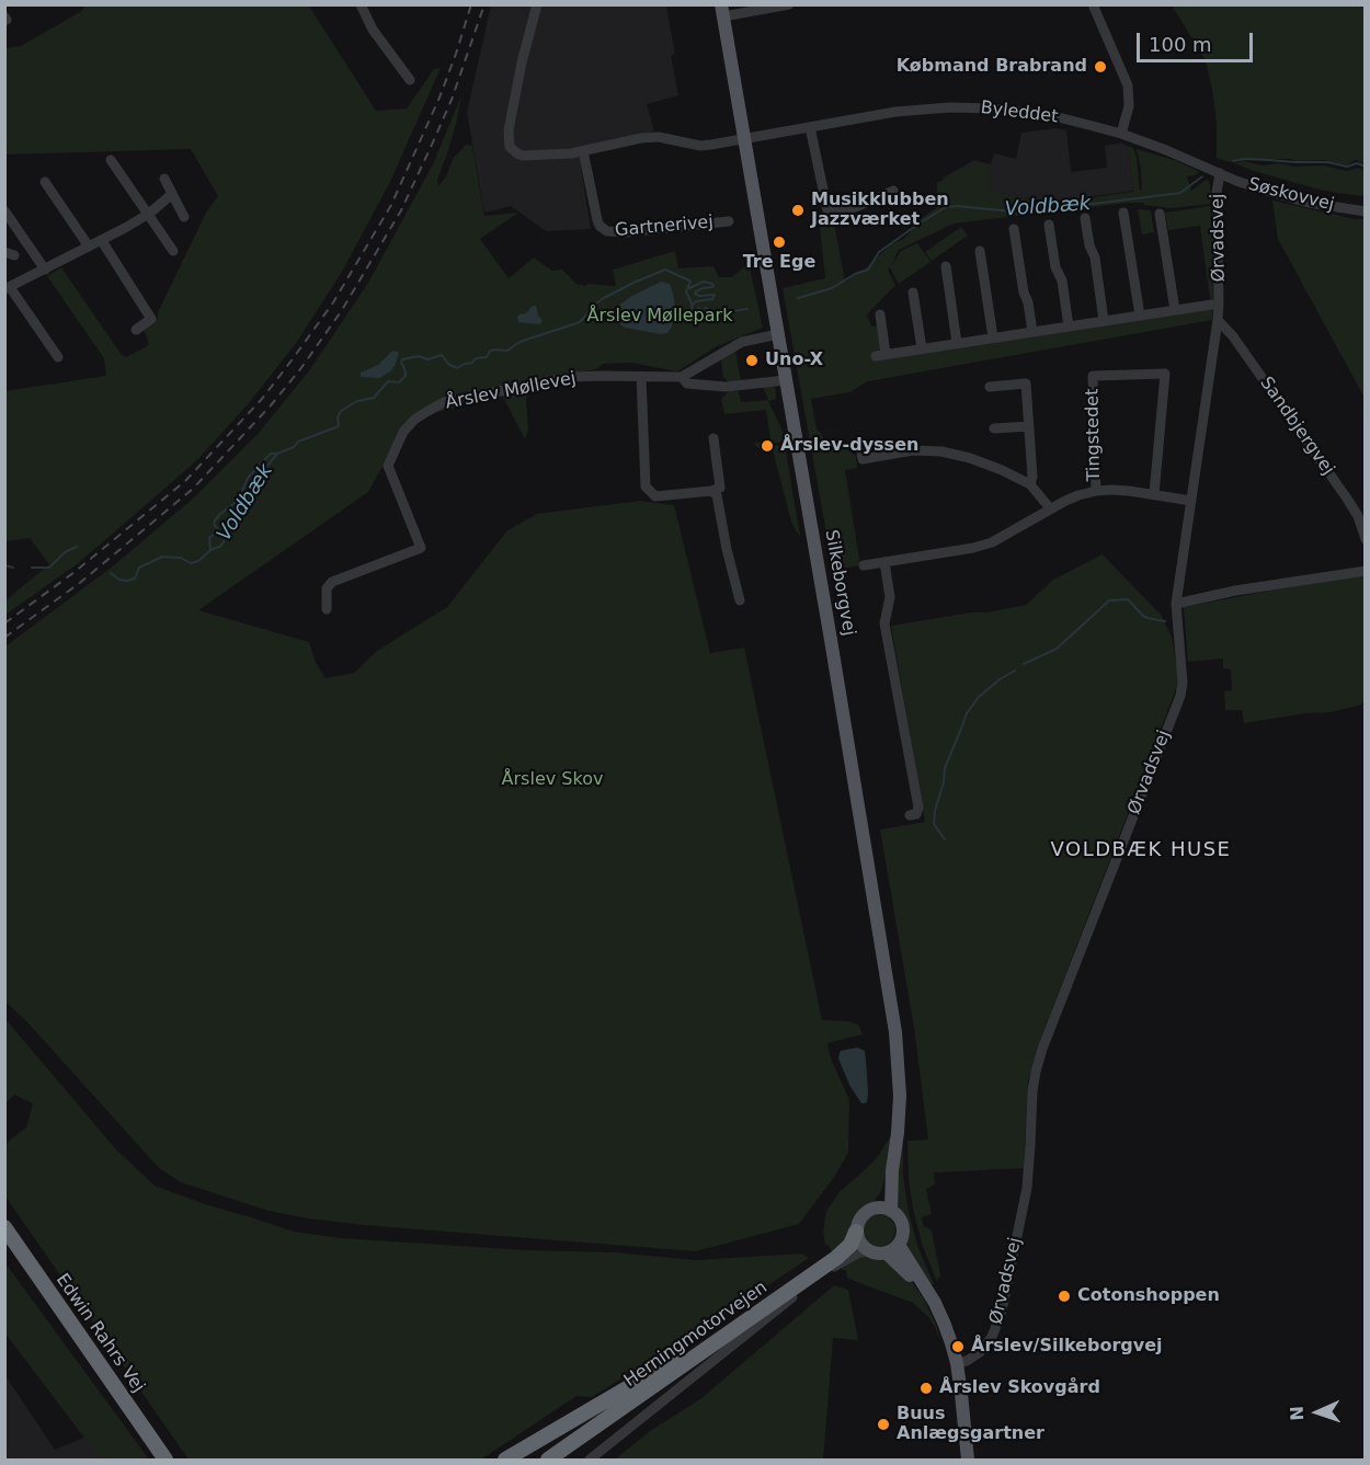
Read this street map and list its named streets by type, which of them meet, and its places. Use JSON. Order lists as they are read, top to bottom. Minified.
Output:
{"streets":{"highway":["Edwin Rahrs Vej","Herningmotorvejen"],"main road":["Silkeborgvej"],"street":["Byleddet","Søskovvej","Gartnerivej","Ørvadsvej","Årslev Møllevej","Sandbjergvej","Tingstedet"]},"crossings":[["Byleddet","Søskovvej"],["Byleddet","Gartnerivej"],["Byleddet","Ørvadsvej"],["Byleddet","Silkeborgvej"],["Søskovvej","Ørvadsvej"],["Ørvadsvej","Sandbjergvej"],["Ørvadsvej","Tingstedet"],["Årslev Møllevej","Silkeborgvej"],["Silkeborgvej","Herningmotorvejen"]],"districts":["VOLDBÆK HUSE"],"water":["Voldbæk"],"parks":["Årslev Møllepark","Årslev Skov"],"places":["Købmand Brabrand","Musikklubben Jazzværket","Tre Ege","Uno-X","Årslev-dyssen","Cotonshoppen","Årslev/Silkeborgvej","Årslev Skovgård","Buus Anlægsgartner"],"scale_bar":"100 m","north":"left"}
